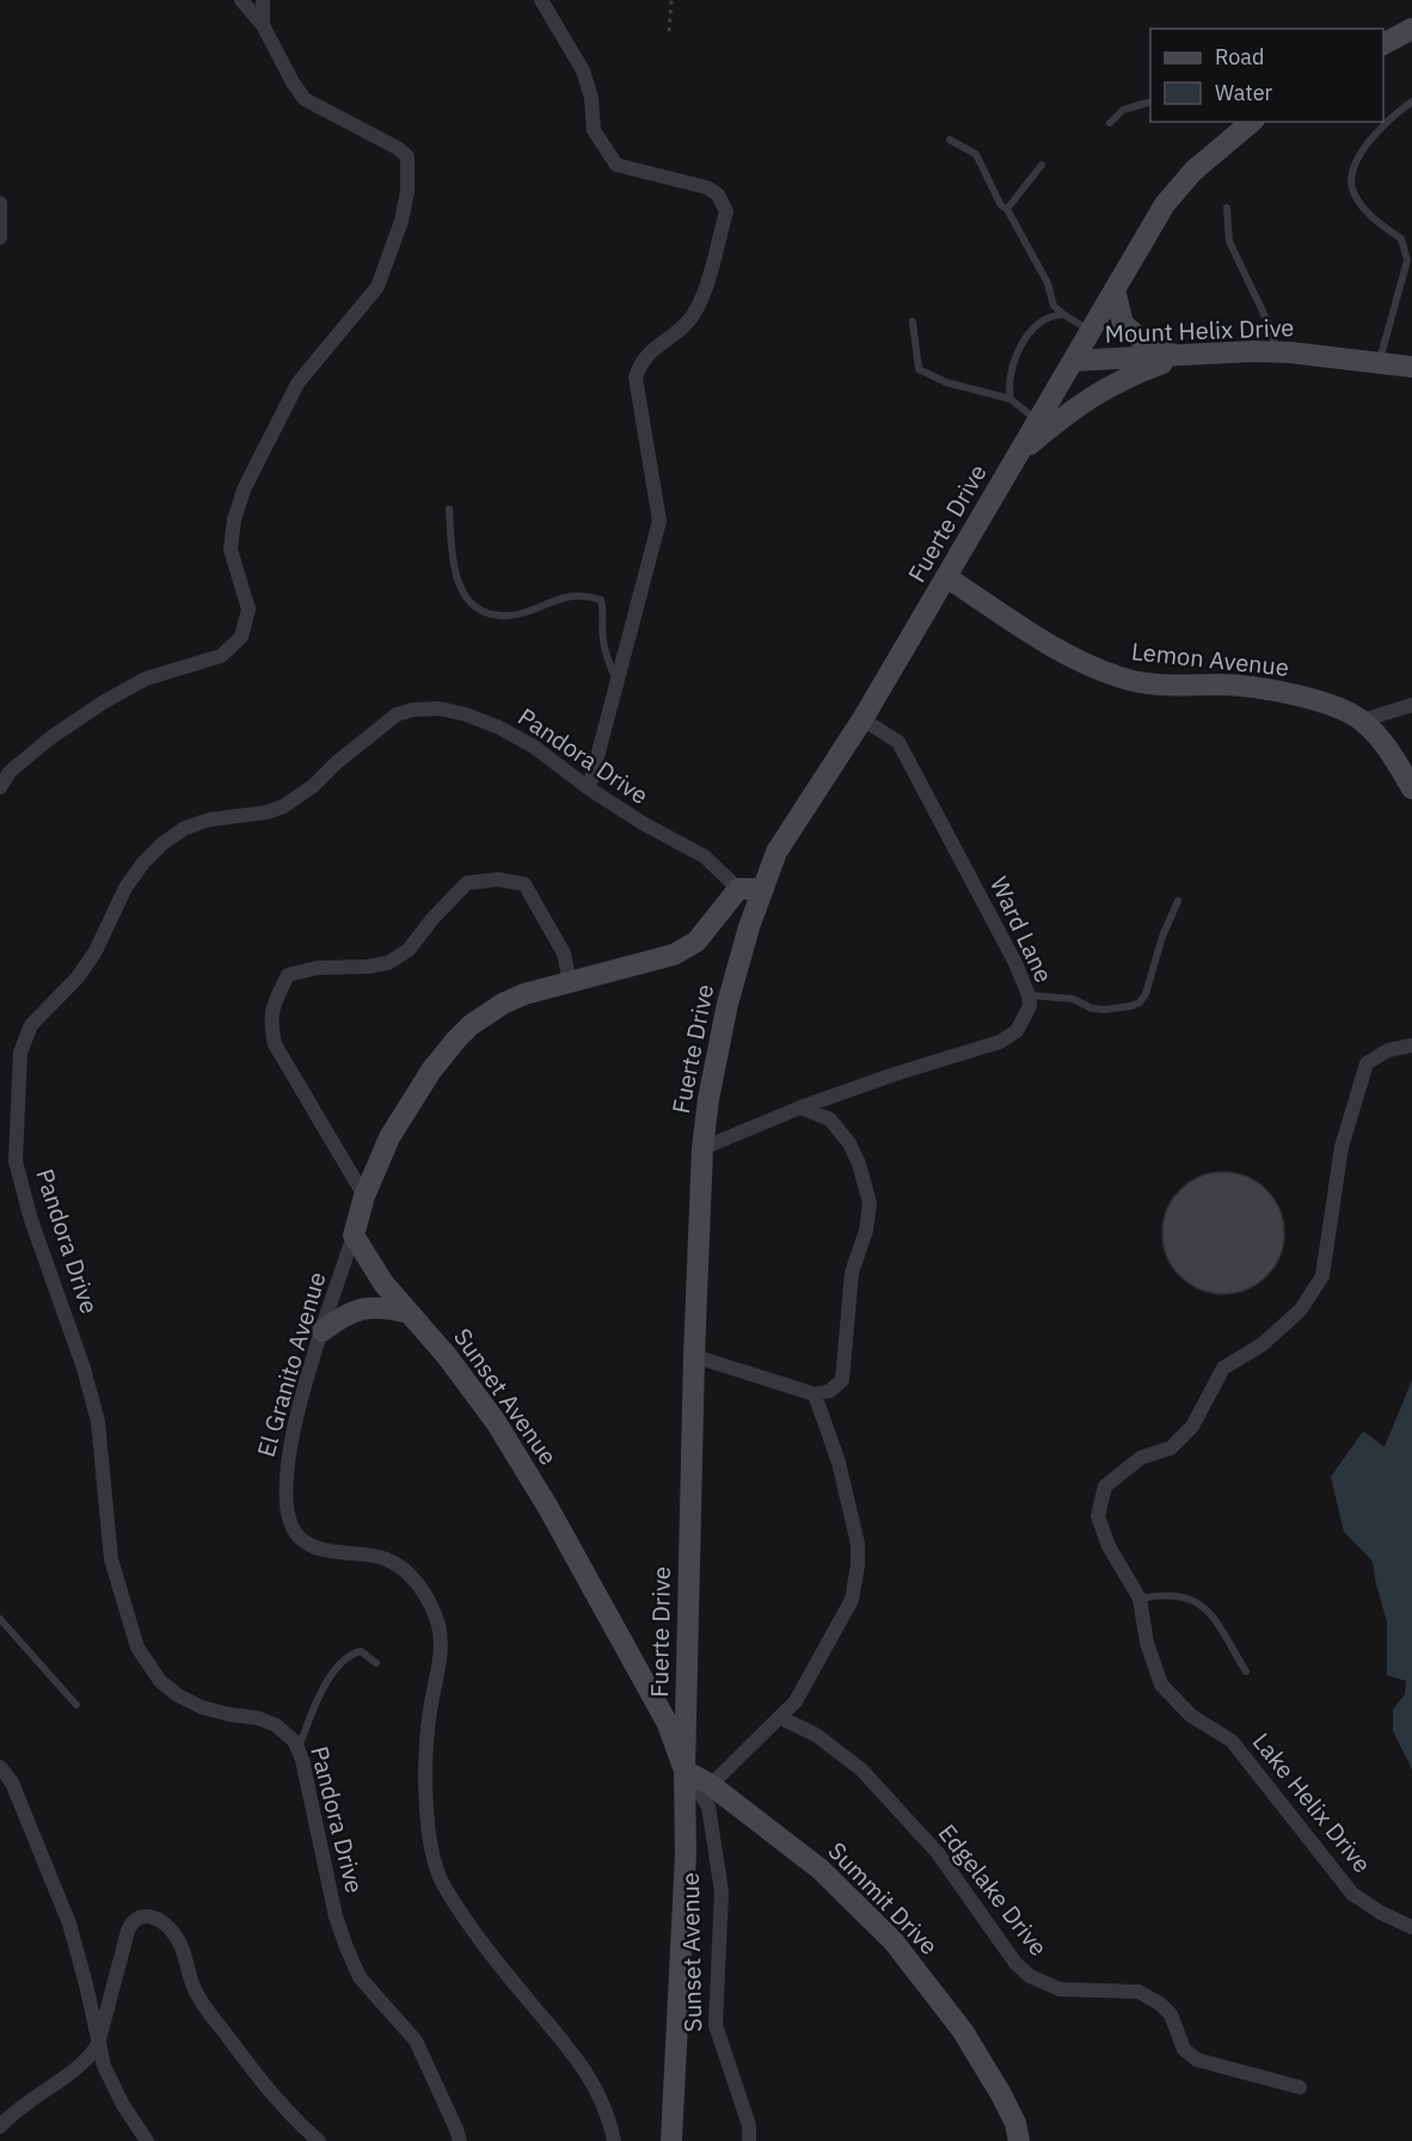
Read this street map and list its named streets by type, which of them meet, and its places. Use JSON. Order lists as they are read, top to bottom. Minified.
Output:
{"streets":{"main road":["Mount Helix Drive","Fuerte Drive","Lemon Avenue","Sunset Avenue","Summit Drive"],"street":["Pandora Drive","Ward Lane","El Granito Avenue","Lake Helix Drive","Edgelake Drive"]},"crossings":[["Mount Helix Drive","Fuerte Drive"],["Fuerte Drive","Lemon Avenue"],["Fuerte Drive","Ward Lane"],["Fuerte Drive","Sunset Avenue"],["Fuerte Drive","Summit Drive"],["El Granito Avenue","Sunset Avenue"],["Sunset Avenue","Summit Drive"]],"legend":["Road","Water"]}
